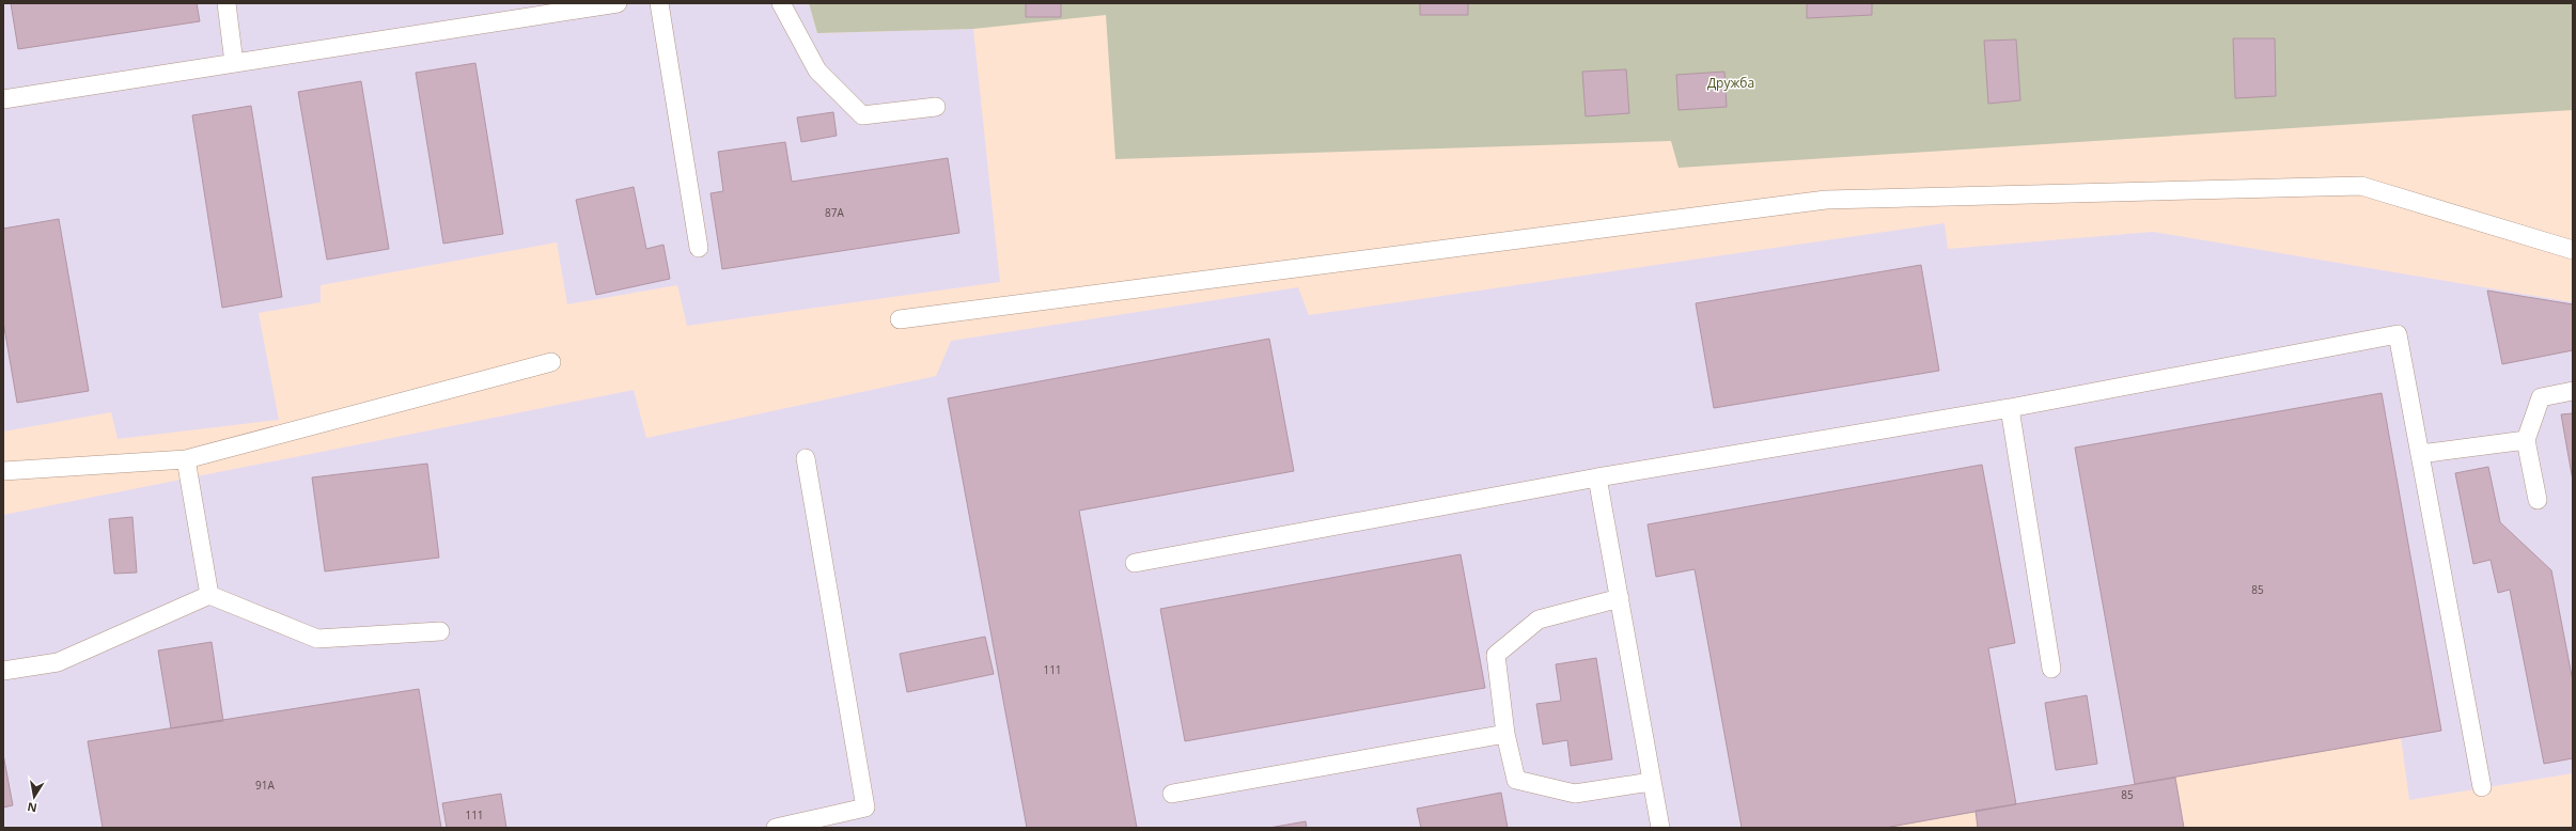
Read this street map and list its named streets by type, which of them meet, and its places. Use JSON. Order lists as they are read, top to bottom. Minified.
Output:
{"parks":["Дружба"],"house_numbers":["87А","85","111","91А","85","111"],"north":"bottom"}
